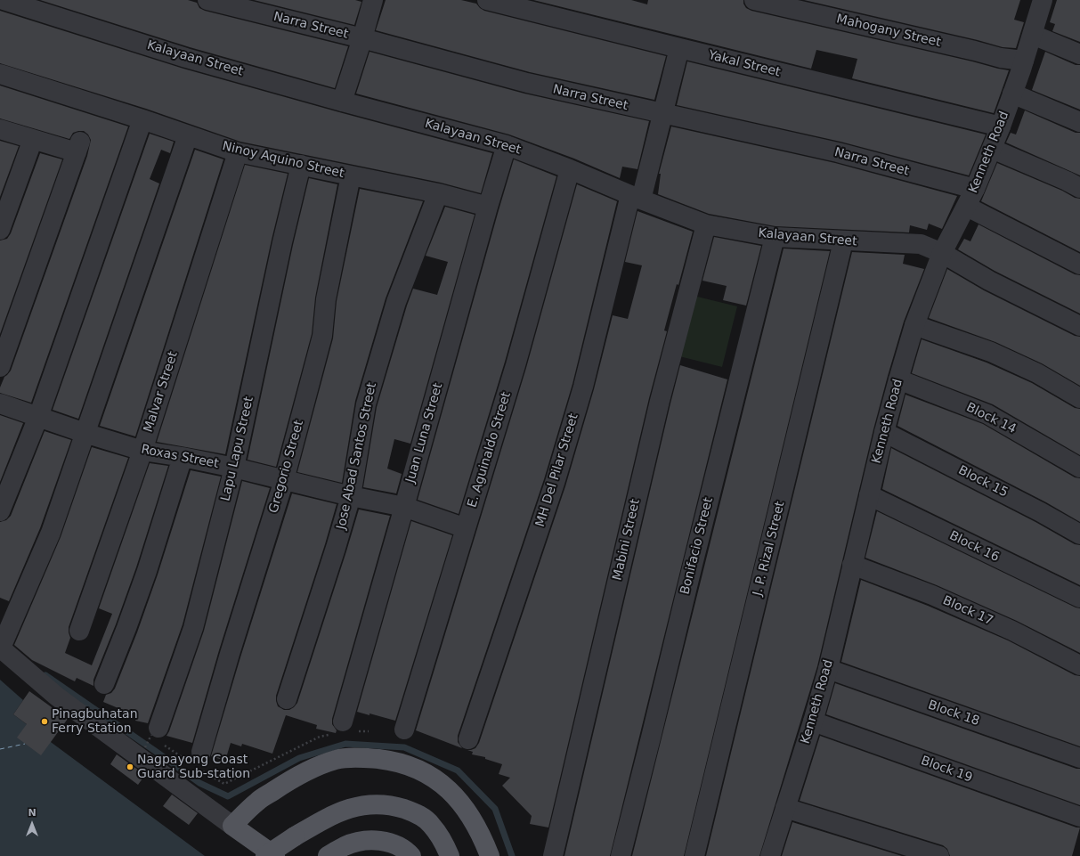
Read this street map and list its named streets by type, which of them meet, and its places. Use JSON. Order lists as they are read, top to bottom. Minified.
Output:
{"streets":{"street":["Narra Street","Mahogany Street","Kalayaan Street","Yakal Street","Kenneth Road","Ninoy Aquino Street","Malvar Street","Block 14","Juan Luna Street","Lapu Lapu Street","E. Aguinaldo Street","Jose Abad Santos Street","Roxas Street","Gregorio Street","MH Del Pilar Street","Block 15","Mabini Street","Bonifacio Street","Block 16","J. P. Rizal Street","Block 17","Block 18","Block 19"]},"crossings":[["Narra Street","Kenneth Road"],["Narra Street","MH Del Pilar Street"],["Mahogany Street","Kenneth Road"],["Kalayaan Street","Kenneth Road"],["Kalayaan Street","Juan Luna Street"],["Kalayaan Street","E. Aguinaldo Street"],["Kalayaan Street","MH Del Pilar Street"],["Kalayaan Street","Mabini Street"],["Kalayaan Street","Bonifacio Street"],["Kalayaan Street","J. P. Rizal Street"],["Yakal Street","Kenneth Road"],["Yakal Street","MH Del Pilar Street"],["Kenneth Road","Block 14"],["Kenneth Road","Block 15"],["Kenneth Road","Block 16"],["Kenneth Road","Block 17"],["Kenneth Road","Block 18"],["Kenneth Road","Block 19"],["Ninoy Aquino Street","Malvar Street"],["Ninoy Aquino Street","Juan Luna Street"],["Ninoy Aquino Street","Lapu Lapu Street"],["Ninoy Aquino Street","Jose Abad Santos Street"],["Ninoy Aquino Street","Gregorio Street"],["Malvar Street","Roxas Street"],["Juan Luna Street","Roxas Street"],["Lapu Lapu Street","Roxas Street"],["E. Aguinaldo Street","Roxas Street"],["Jose Abad Santos Street","Roxas Street"],["Roxas Street","Gregorio Street"]],"places":["Pinagbuhatan Ferry Station","Nagpayong Coast Guard Sub-station"],"north":"top"}
